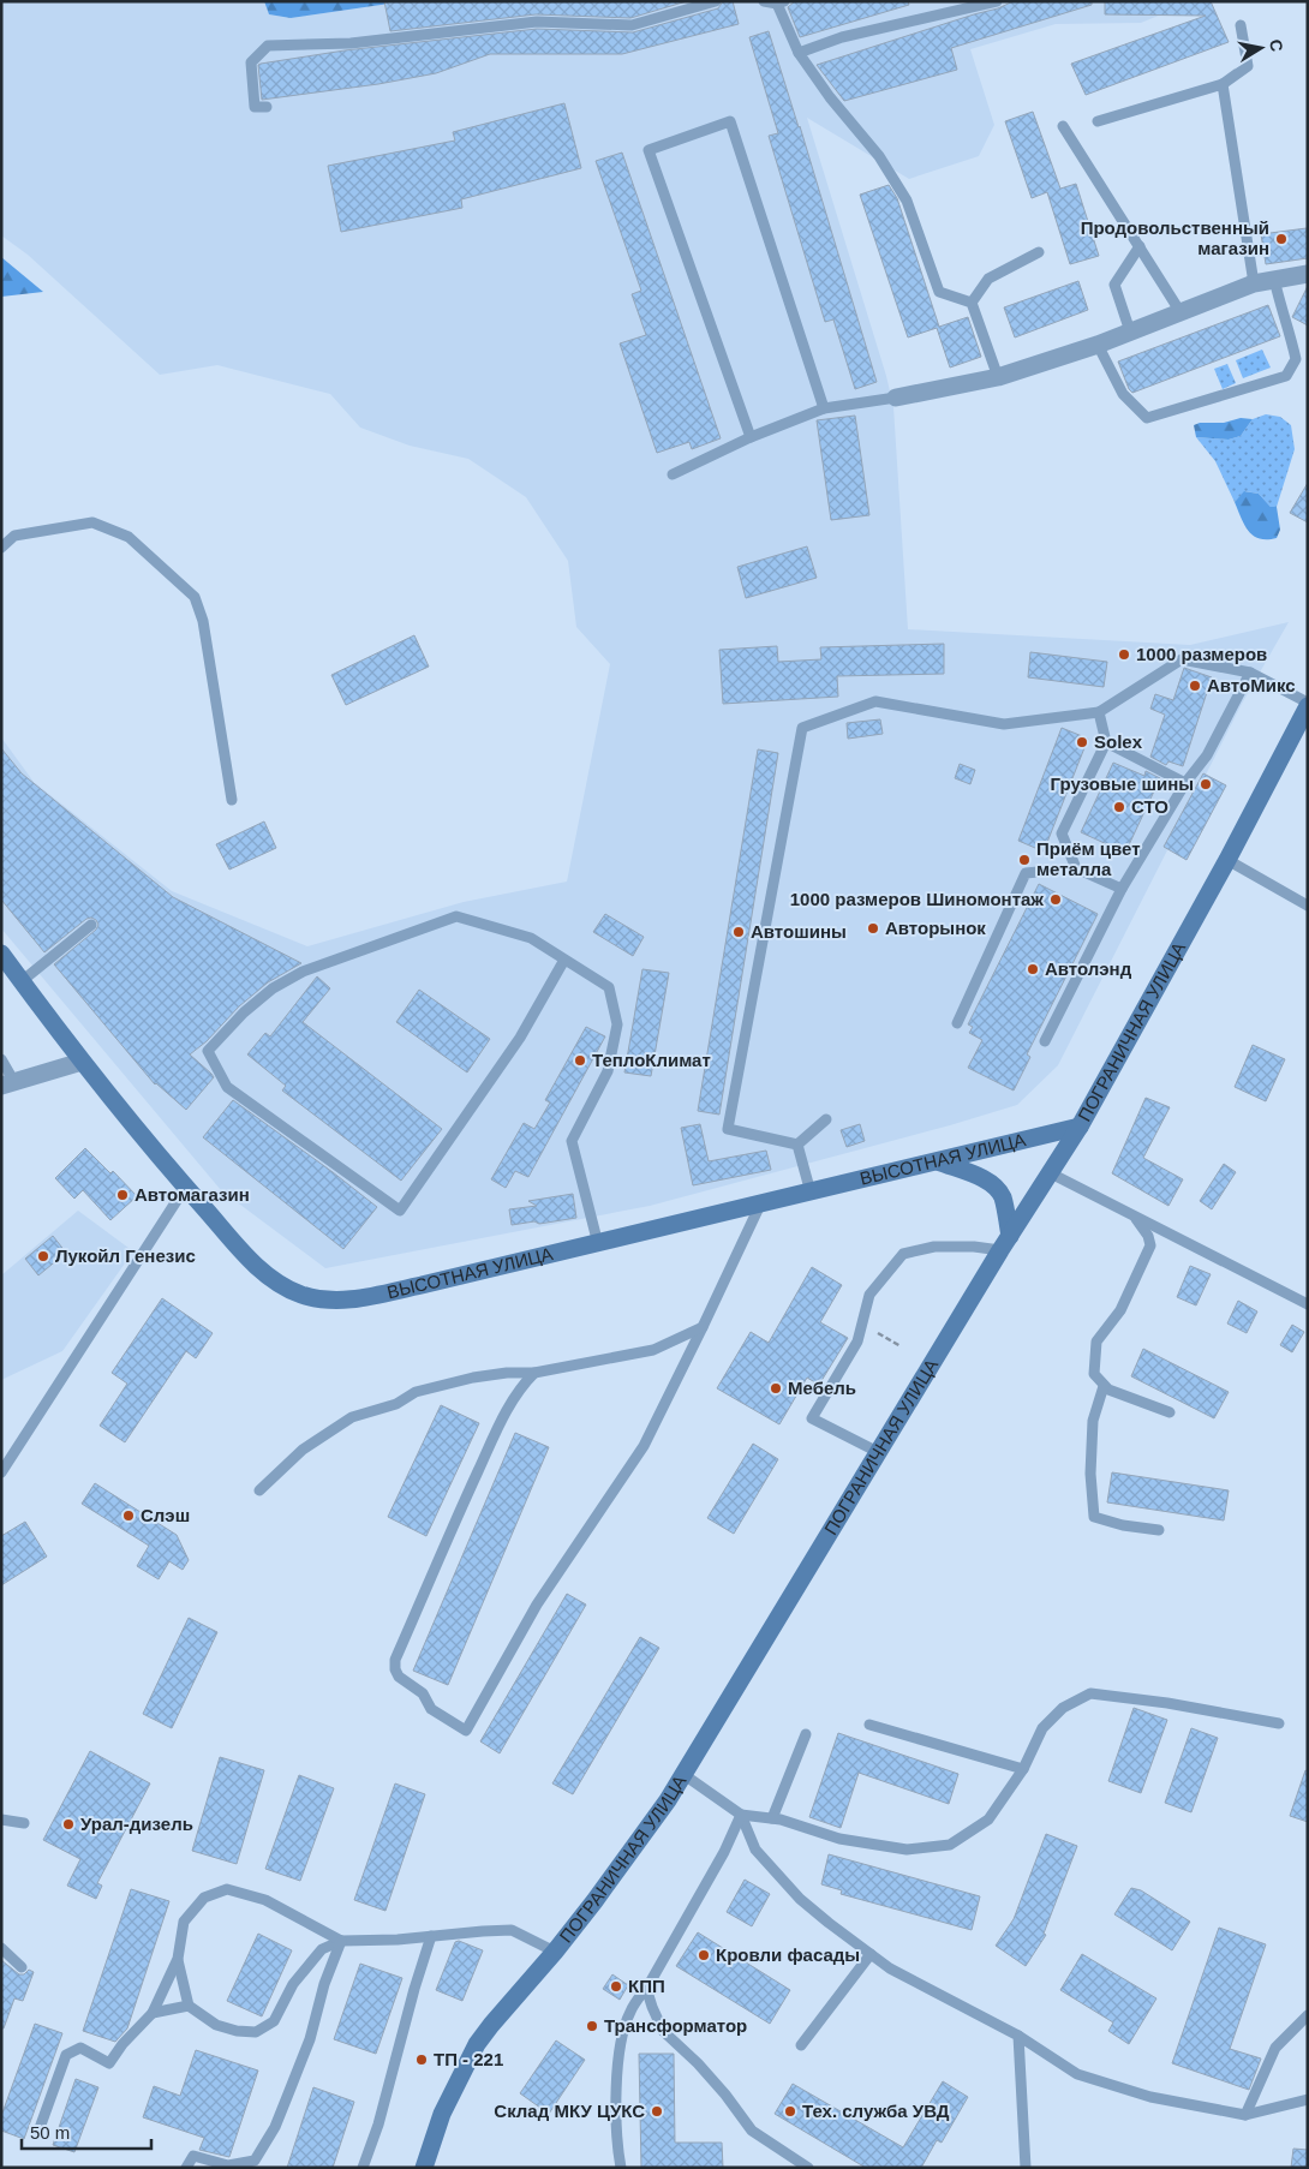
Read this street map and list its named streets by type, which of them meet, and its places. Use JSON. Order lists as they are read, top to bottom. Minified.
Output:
{"streets":{"street":["ПОГРАНИЧНАЯ УЛИЦА","ВЫСОТНАЯ УЛИЦА"]},"crossings":[["ПОГРАНИЧНАЯ УЛИЦА","ВЫСОТНАЯ УЛИЦА"]],"places":["Продовольственный магазин","1000 размеров","АвтоМикс","Solex","Грузовые шины","СТО","Приём цвет металла","1000 размеров Шиномонтаж","Авторынок","Автошины","Автолэнд","ТеплоКлимат","Автомагазин","Лукойл Генезис","Мебель","Слэш","Урал-дизель","Кровли фасады","КПП","Трансформатор","ТП - 221","Склад МКУ ЦУКС","Тех. служба УВД"],"scale_bar":"50 m","north":"right"}
